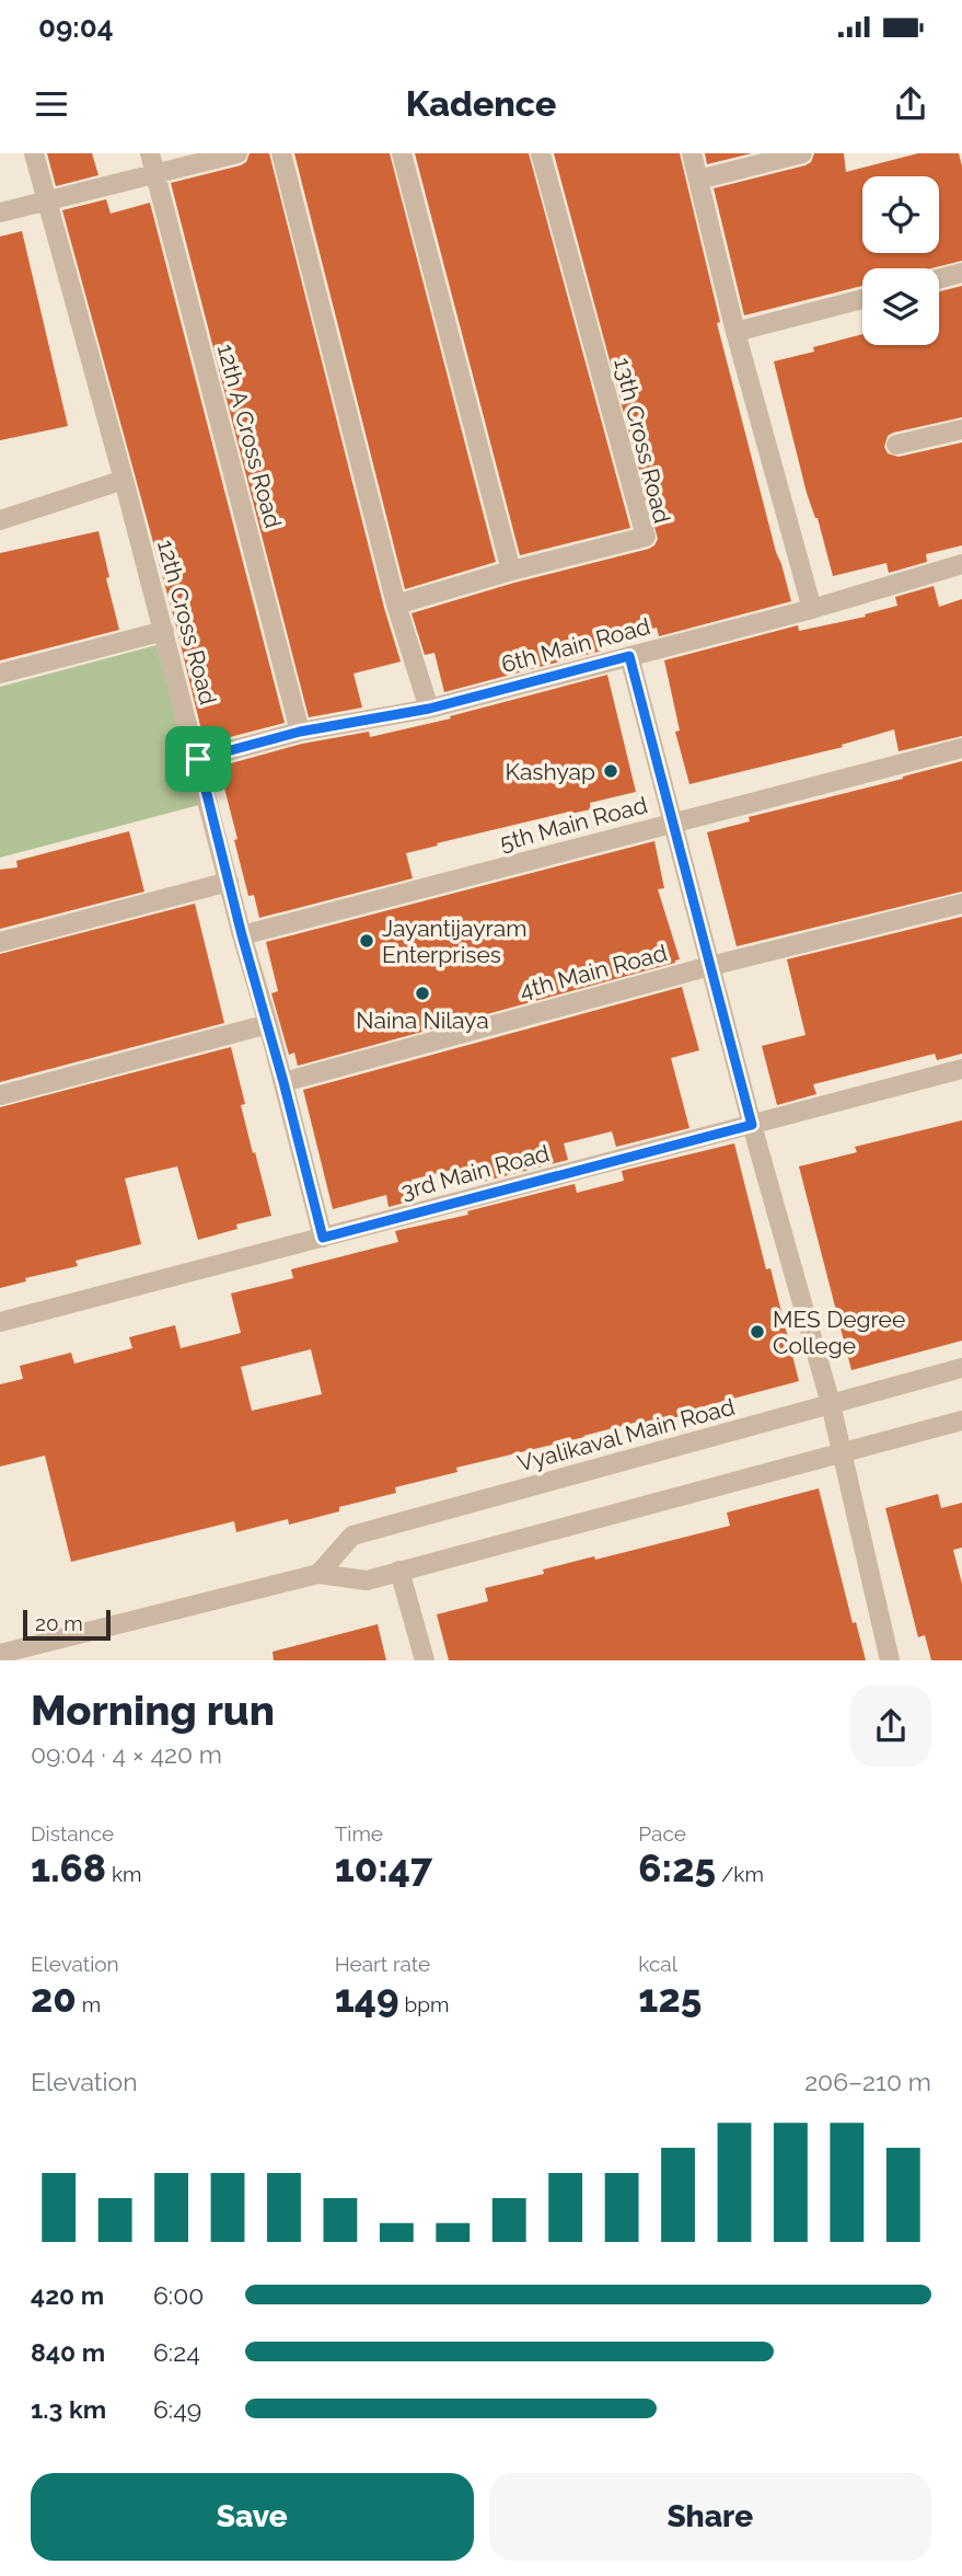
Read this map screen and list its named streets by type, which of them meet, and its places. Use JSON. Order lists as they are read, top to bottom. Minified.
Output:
{"streets":{"street":["12th A Cross Road","13th Cross Road","12th Cross Road","6th Main Road","5th Main Road","4th Main Road","3rd Main Road","Vyalikaval Main Road"]},"crossings":[["12th A Cross Road","6th Main Road"],["12th Cross Road","6th Main Road"],["12th Cross Road","5th Main Road"],["12th Cross Road","4th Main Road"],["12th Cross Road","3rd Main Road"]],"places":["Kashyap","Jayantijayram Enterprises","Naina Nilaya","MES Degree College"],"scale_bar":"20 m","page":{"status":"09:04","header":"Kadence","scale":"20 m","heading":["Morning run","09:04 · 4 × 420 m"],"stats":[["Distance","1.68 km"],["Time","10:47"],["Pace","6:25 /km"],["Elevation","20 m"],["Heart rate","149 bpm"],["kcal","125"]],"chart":["Elevation","206–210 m"],"list":[{"name":"420 m","note":"6:00"},{"name":"840 m","note":"6:24"},{"name":"1.3 km","note":"6:49"}],"buttons":["Save","Share"]}}
